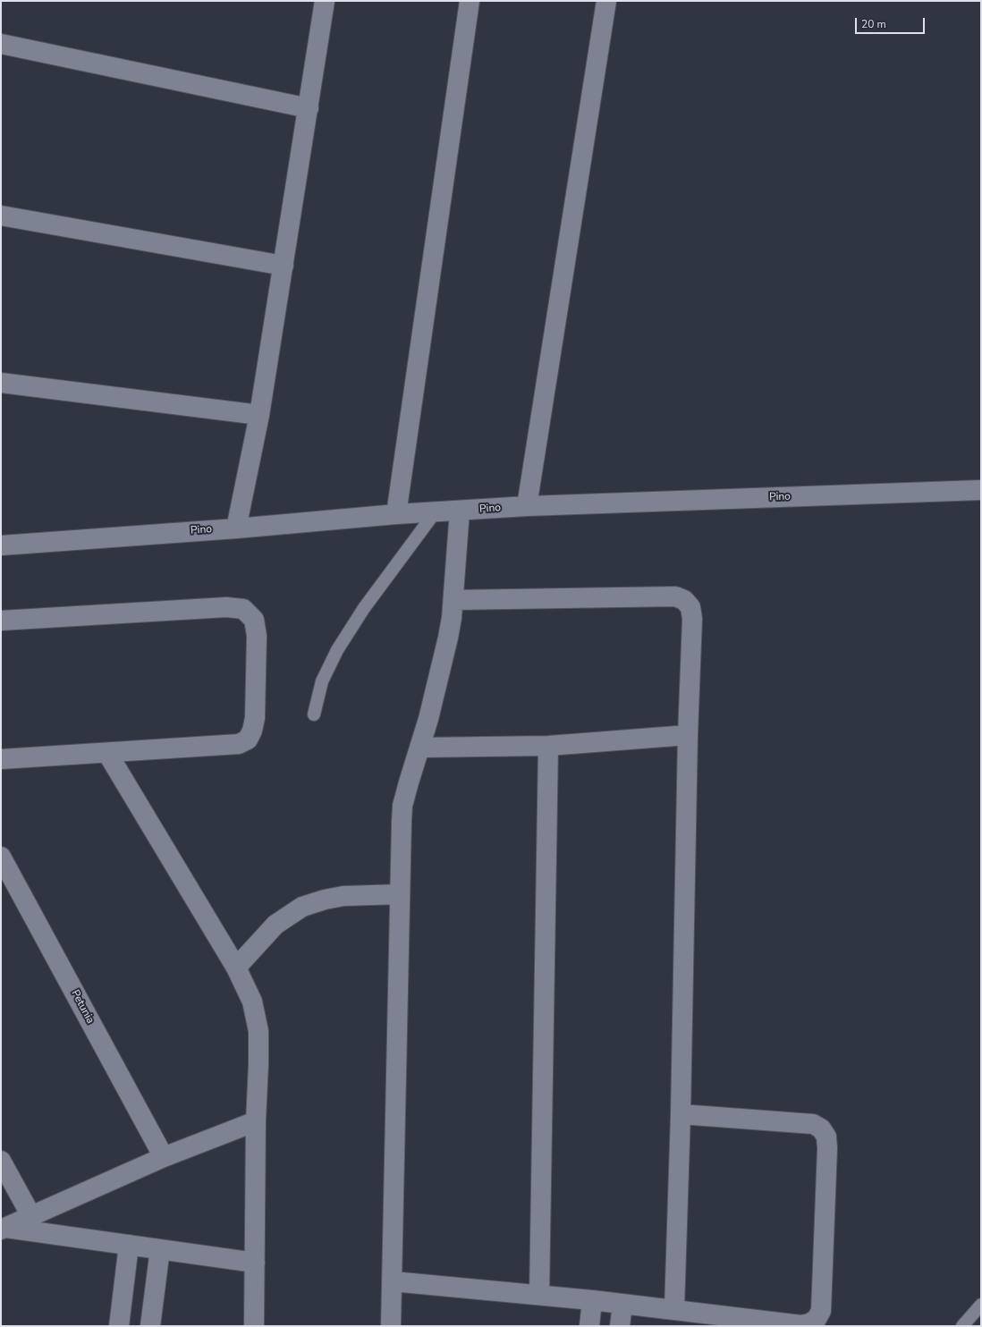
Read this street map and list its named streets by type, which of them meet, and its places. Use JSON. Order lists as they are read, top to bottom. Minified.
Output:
{"streets":{"street":["Pino","Petunia"]},"scale_bar":"20 m"}
